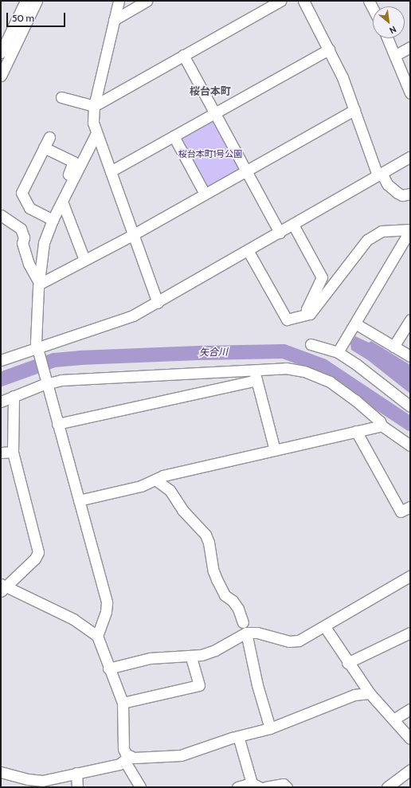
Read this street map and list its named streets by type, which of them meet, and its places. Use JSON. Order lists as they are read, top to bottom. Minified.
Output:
{"districts":["桜台本町"],"water":["矢合川"],"parks":["桜台本町1号公園"],"scale_bar":"50 m","north":"bottom right"}
